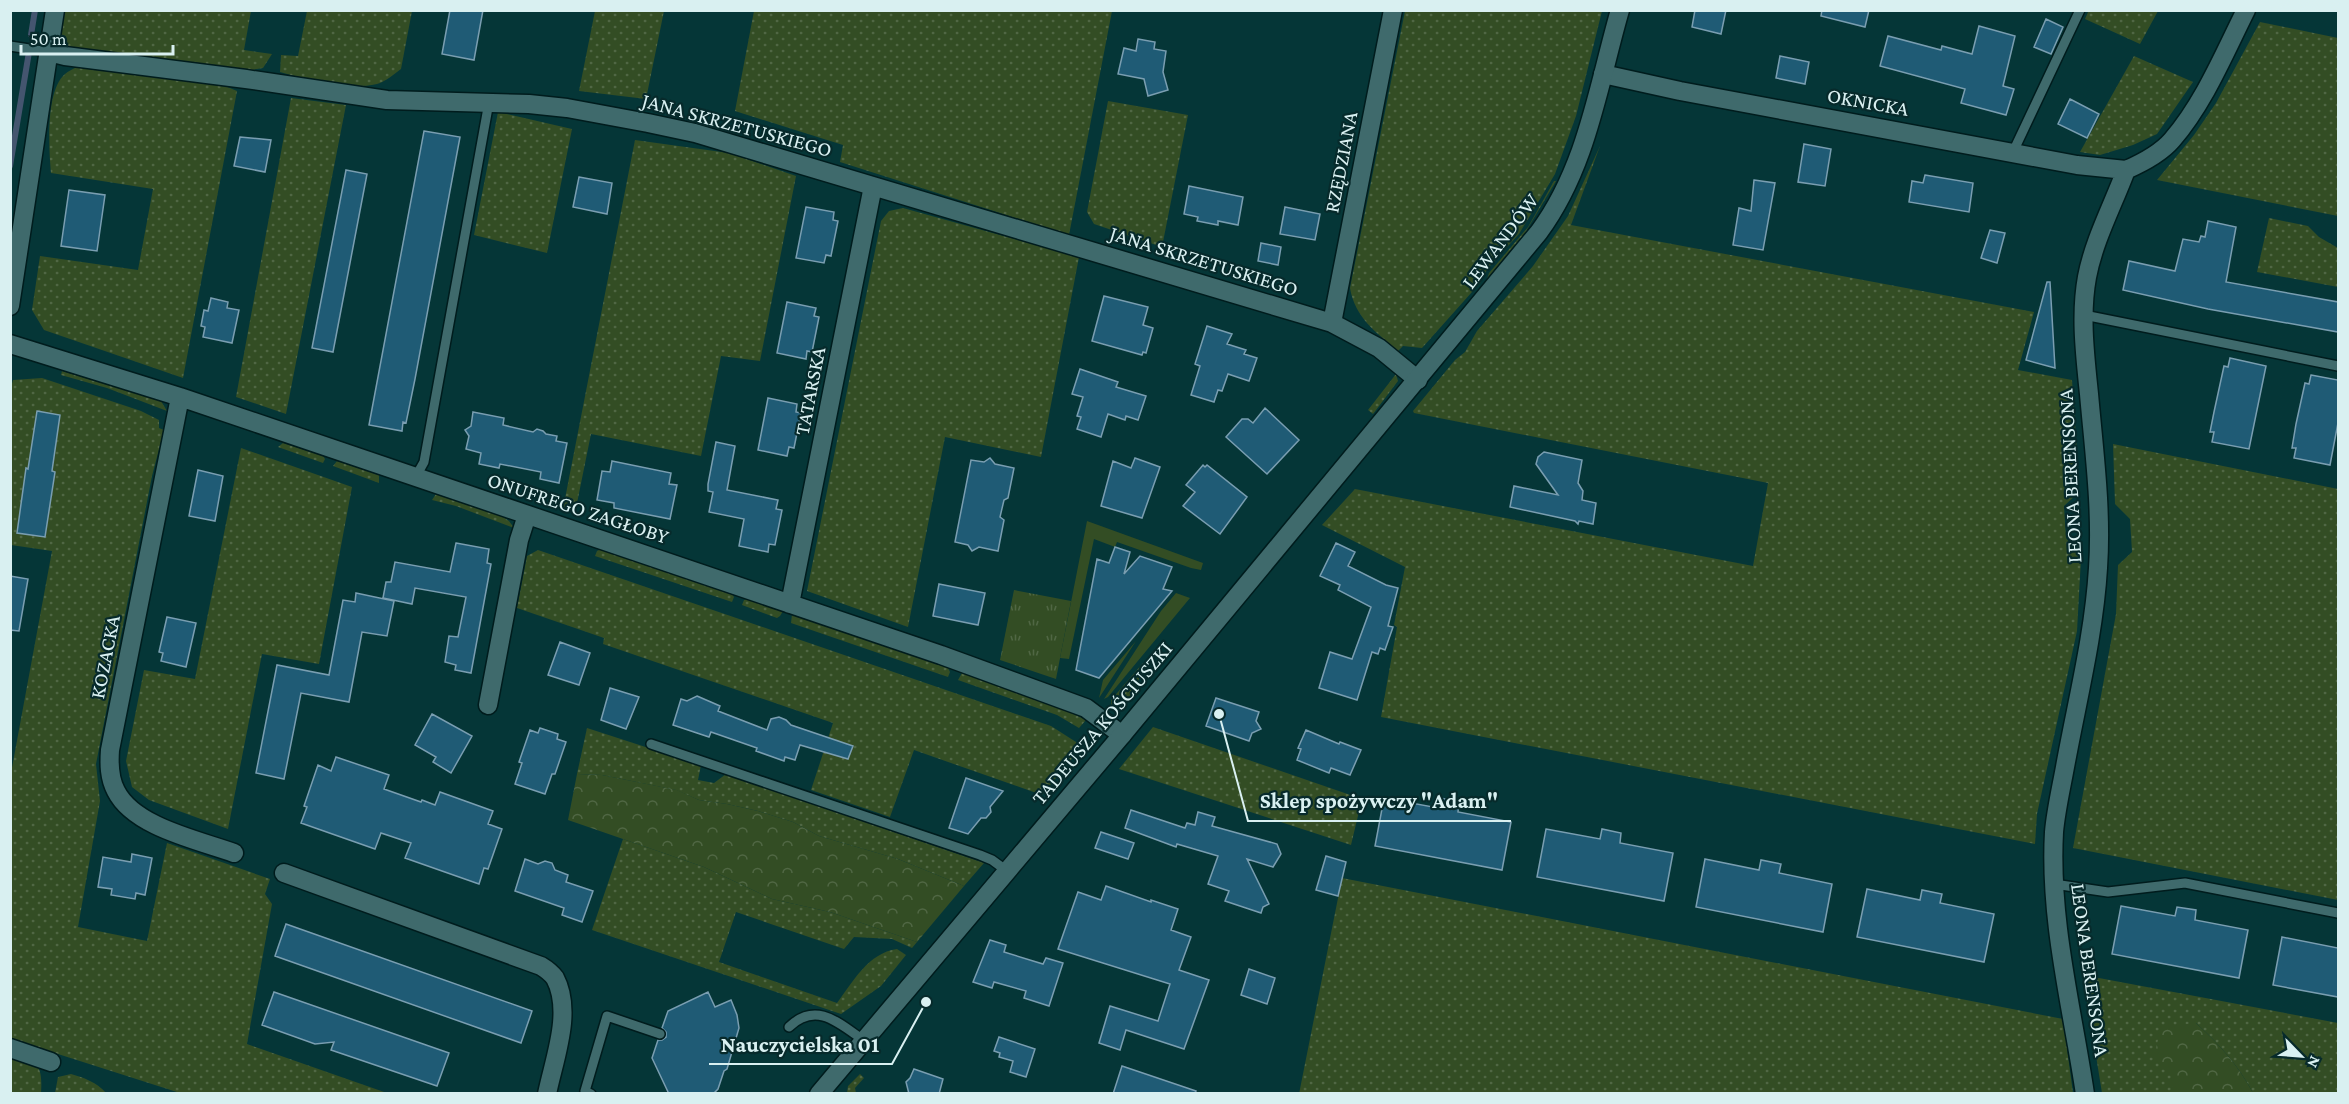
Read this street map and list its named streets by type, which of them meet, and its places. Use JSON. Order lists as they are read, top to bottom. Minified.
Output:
{"streets":{"street":["OKNICKA","JANA SKRZETUSKIEGO","RZĘDZIANA","LEWANDÓW","TATARSKA","LEONA BERENSONA","ONUFREGO ZAGŁOBY","KOZACKA","TADEUSZA KOŚCIUSZKI"]},"crossings":[["OKNICKA","LEWANDÓW"],["OKNICKA","LEONA BERENSONA"],["JANA SKRZETUSKIEGO","RZĘDZIANA"],["JANA SKRZETUSKIEGO","LEWANDÓW"],["JANA SKRZETUSKIEGO","TATARSKA"],["JANA SKRZETUSKIEGO","TADEUSZA KOŚCIUSZKI"],["LEWANDÓW","TADEUSZA KOŚCIUSZKI"],["TATARSKA","ONUFREGO ZAGŁOBY"],["ONUFREGO ZAGŁOBY","KOZACKA"],["ONUFREGO ZAGŁOBY","TADEUSZA KOŚCIUSZKI"]],"places":["Sklep spożywczy \"Adam\"","Nauczycielska 01"],"scale_bar":"50 m","north":"bottom right"}
